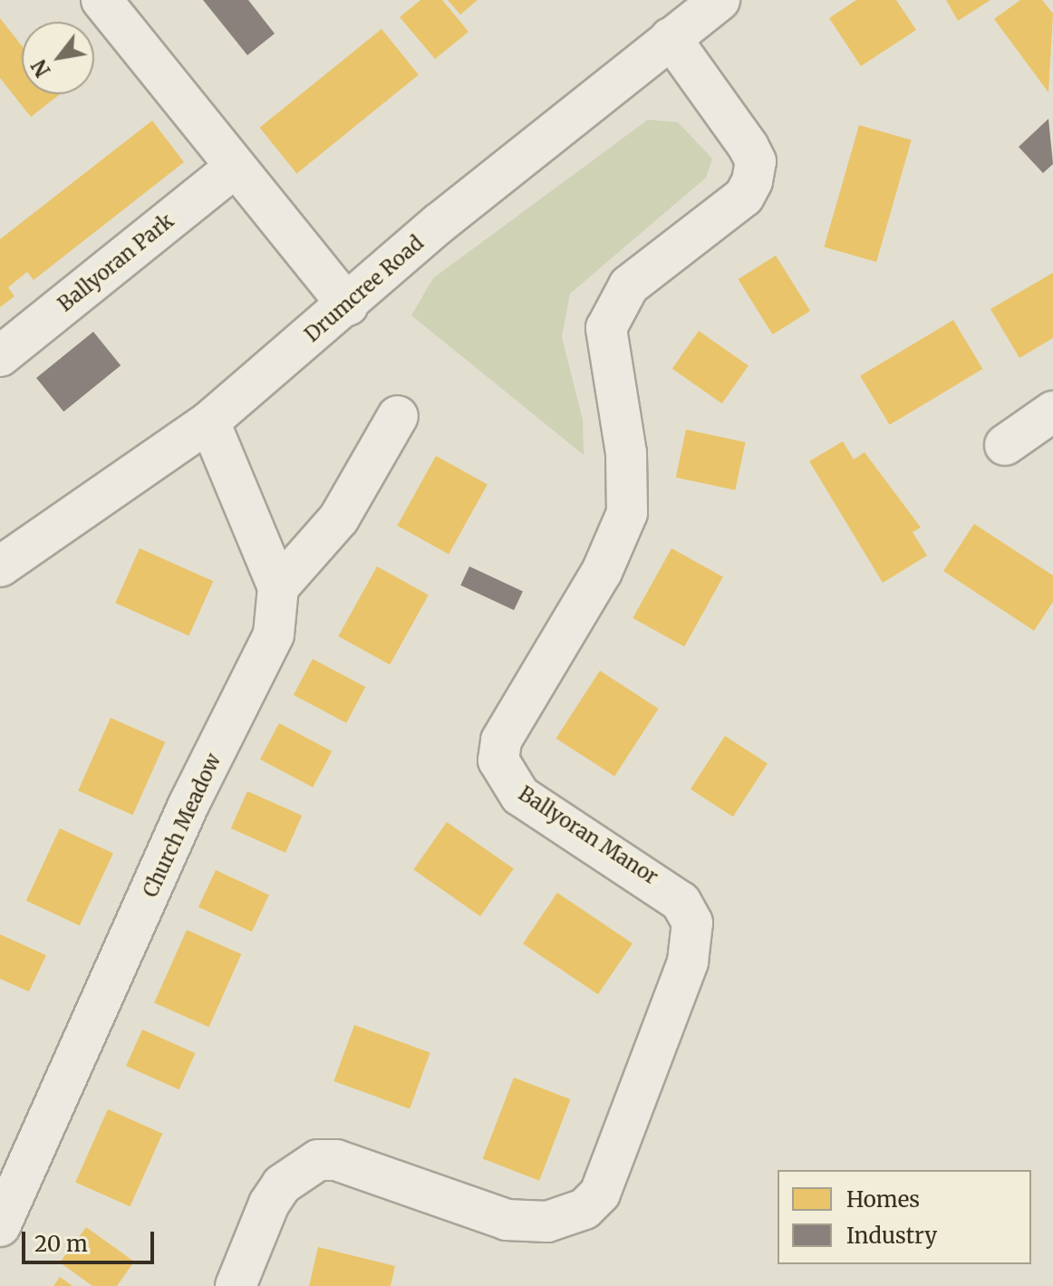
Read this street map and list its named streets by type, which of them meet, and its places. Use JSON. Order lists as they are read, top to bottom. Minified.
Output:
{"streets":{"street":["Ballyoran Park","Drumcree Road","Church Meadow","Ballyoran Manor"]},"crossings":[["Drumcree Road","Church Meadow"],["Drumcree Road","Ballyoran Manor"]],"legend":["Homes","Industry"],"scale_bar":"20 m","north":"bottom left"}
